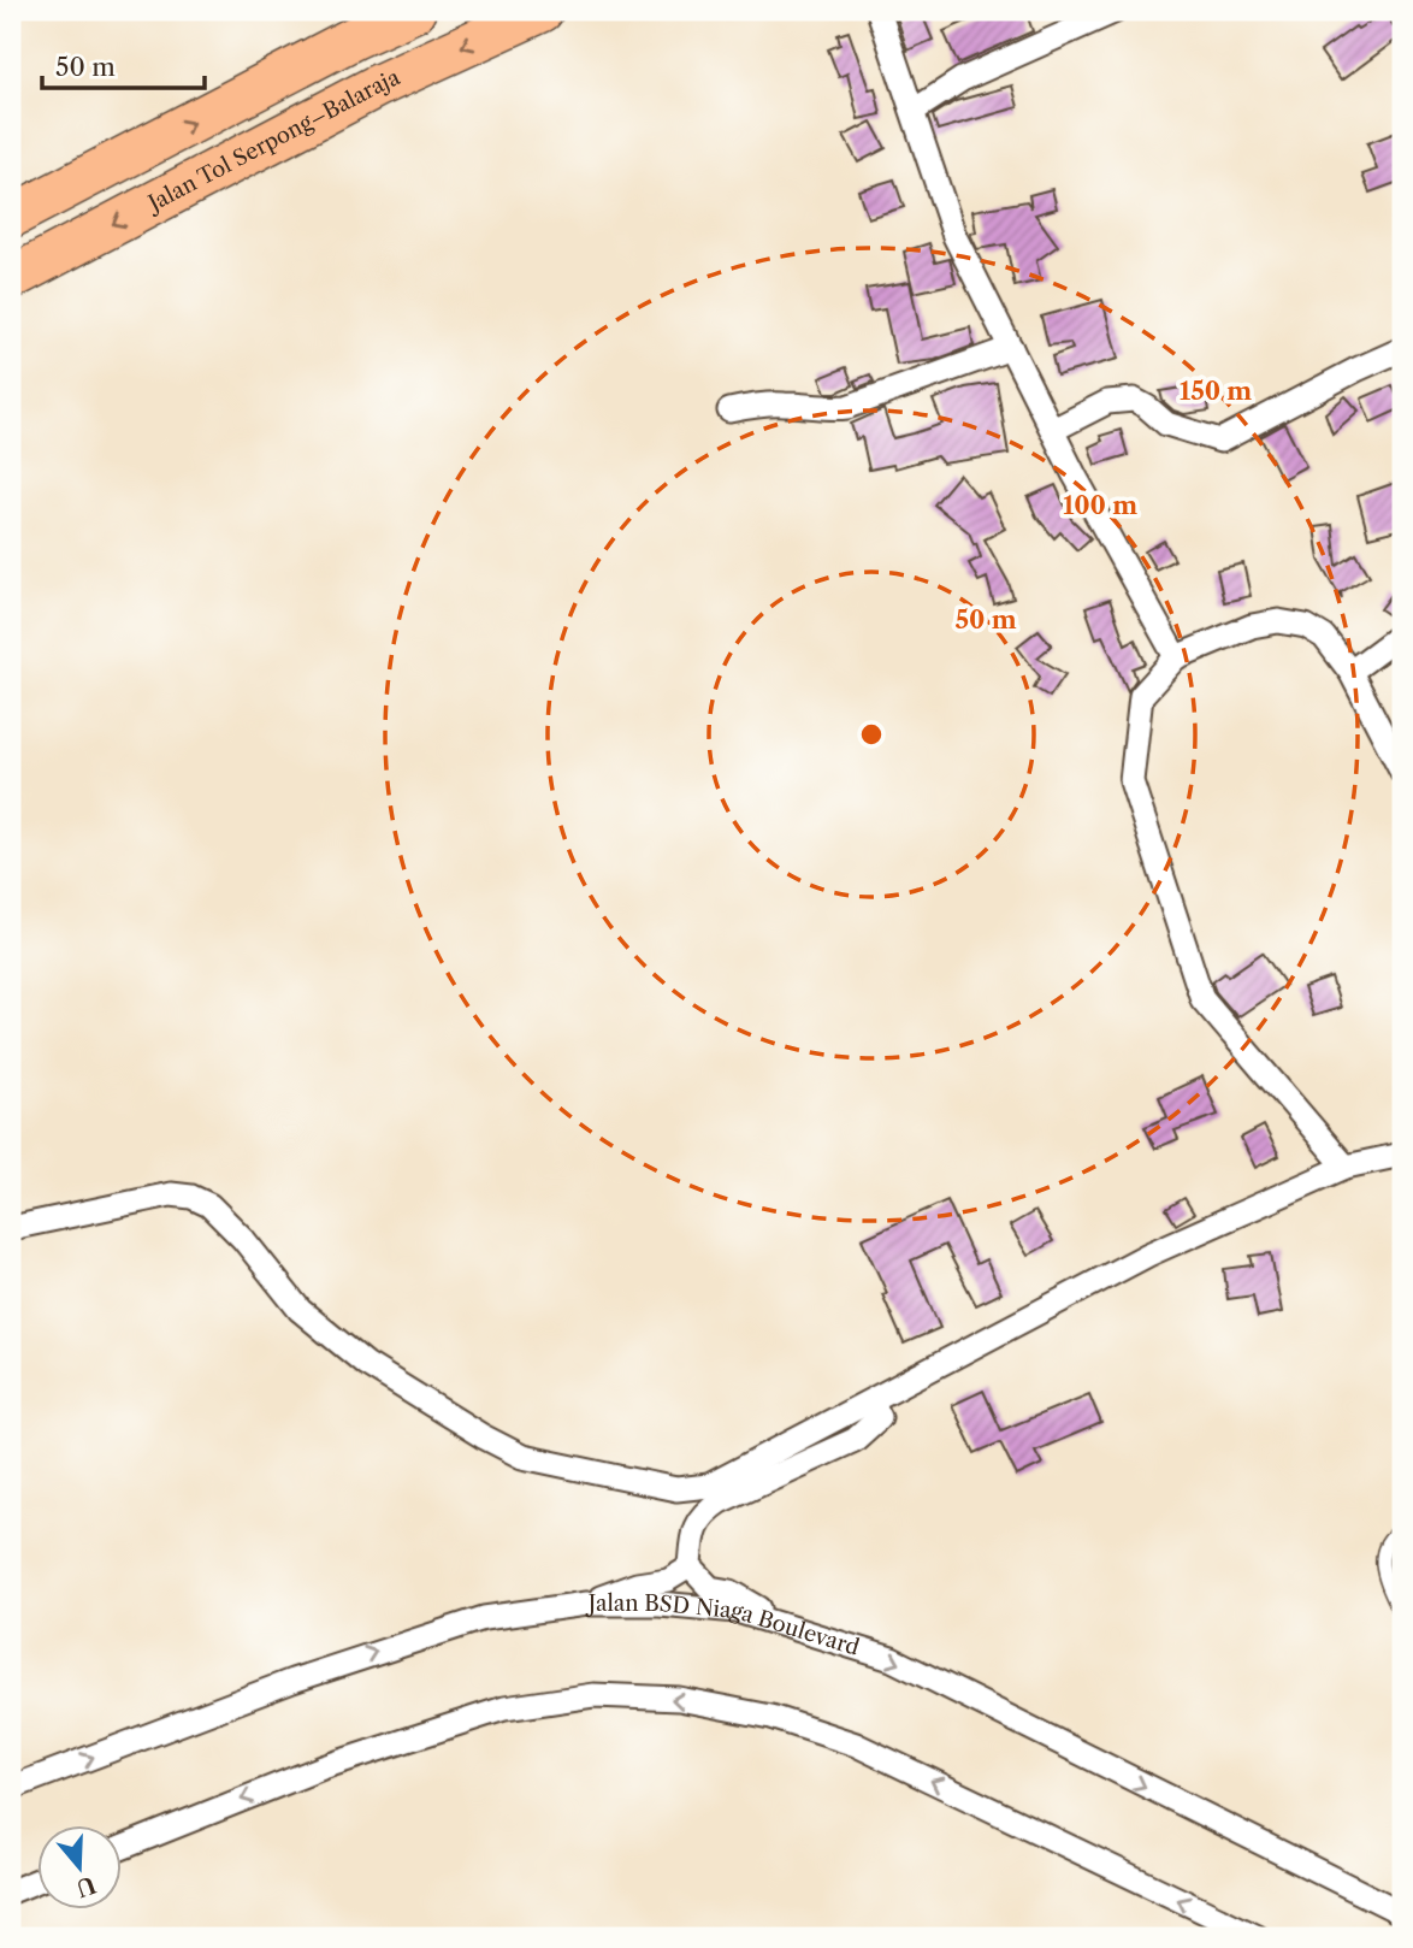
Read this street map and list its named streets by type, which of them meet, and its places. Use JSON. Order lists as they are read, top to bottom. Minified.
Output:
{"streets":{"highway":["Jalan Tol Serpong–Balaraja"],"street":["Jalan BSD Niaga Boulevard"]},"scale_bar":"50 m","north":"bottom","rings":["150 m","100 m","50 m"]}
